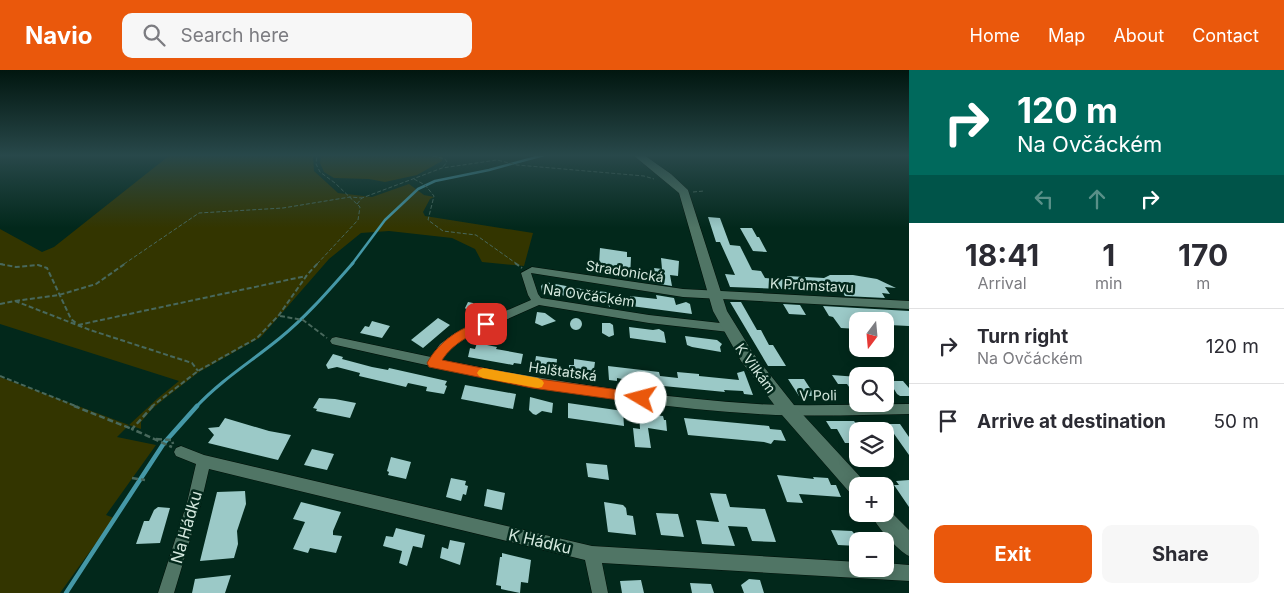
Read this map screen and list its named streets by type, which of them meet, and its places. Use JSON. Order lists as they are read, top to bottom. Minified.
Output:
{"streets":{"street":["Stradonická","K Průmstavu","Na Ovčáckém","K Vilkám","Halštatská","V Poli","Na Hádku","K Hádku"]},"crossings":[["Stradonická","K Průmstavu"],["Stradonická","K Vilkám"],["K Průmstavu","K Vilkám"],["Na Ovčáckém","K Vilkám"],["Na Ovčáckém","Halštatská"],["K Vilkám","Halštatská"],["K Vilkám","V Poli"],["Halštatská","V Poli"],["Na Hádku","K Hádku"]],"north":"bottom","page":{"header":"Navio","search":"Search here","nav":["Home","Map","About","Contact"],"turn":["120 m","Na Ovčáckém"],"eta":["18:41","Arrival","1","min","170","m"],"list":[{"name":"Turn right","note":"Na Ovčáckém","value":"120 m"},{"name":"Arrive at destination","value":"50 m"}],"map_buttons":["+","−"],"buttons":["Exit","Share"]}}
